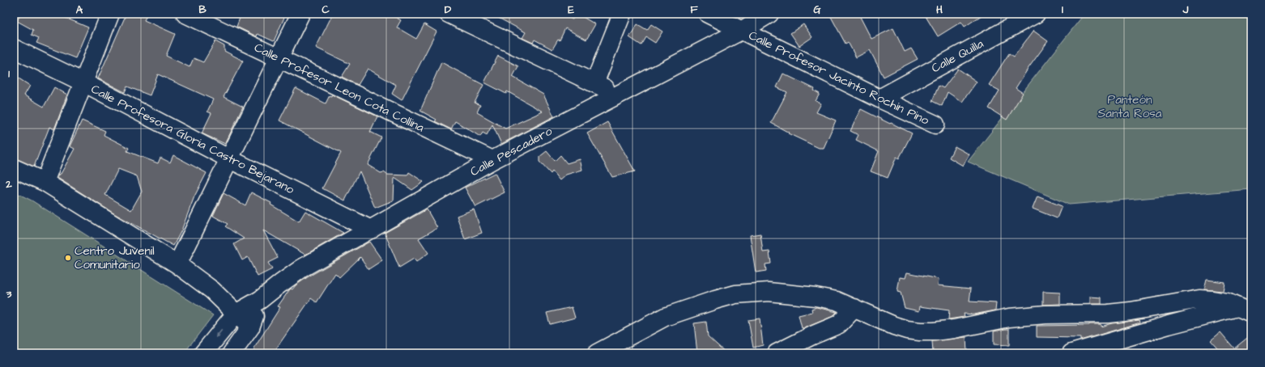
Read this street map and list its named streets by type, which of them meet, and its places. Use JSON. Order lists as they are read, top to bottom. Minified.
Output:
{"streets":{"street":["Calle Quilla","Calle Profesor Jacinto Rochin Pino","Calle Profesor Leon Cota Collina","Calle Profesora Gloria Castro Bejarano","Calle Pescadero"]},"crossings":[["Calle Quilla","Calle Profesor Jacinto Rochin Pino"],["Calle Profesor Jacinto Rochin Pino","Calle Pescadero"],["Calle Profesor Leon Cota Collina","Calle Pescadero"],["Calle Profesora Gloria Castro Bejarano","Calle Pescadero"]],"parks":["Panteón Santa Rosa"],"places":["Centro Juvenil Comunitario"],"grid":{"columns":["A","B","C","D","E","F","G","H","I","J"],"rows":["1","2","3"]}}
